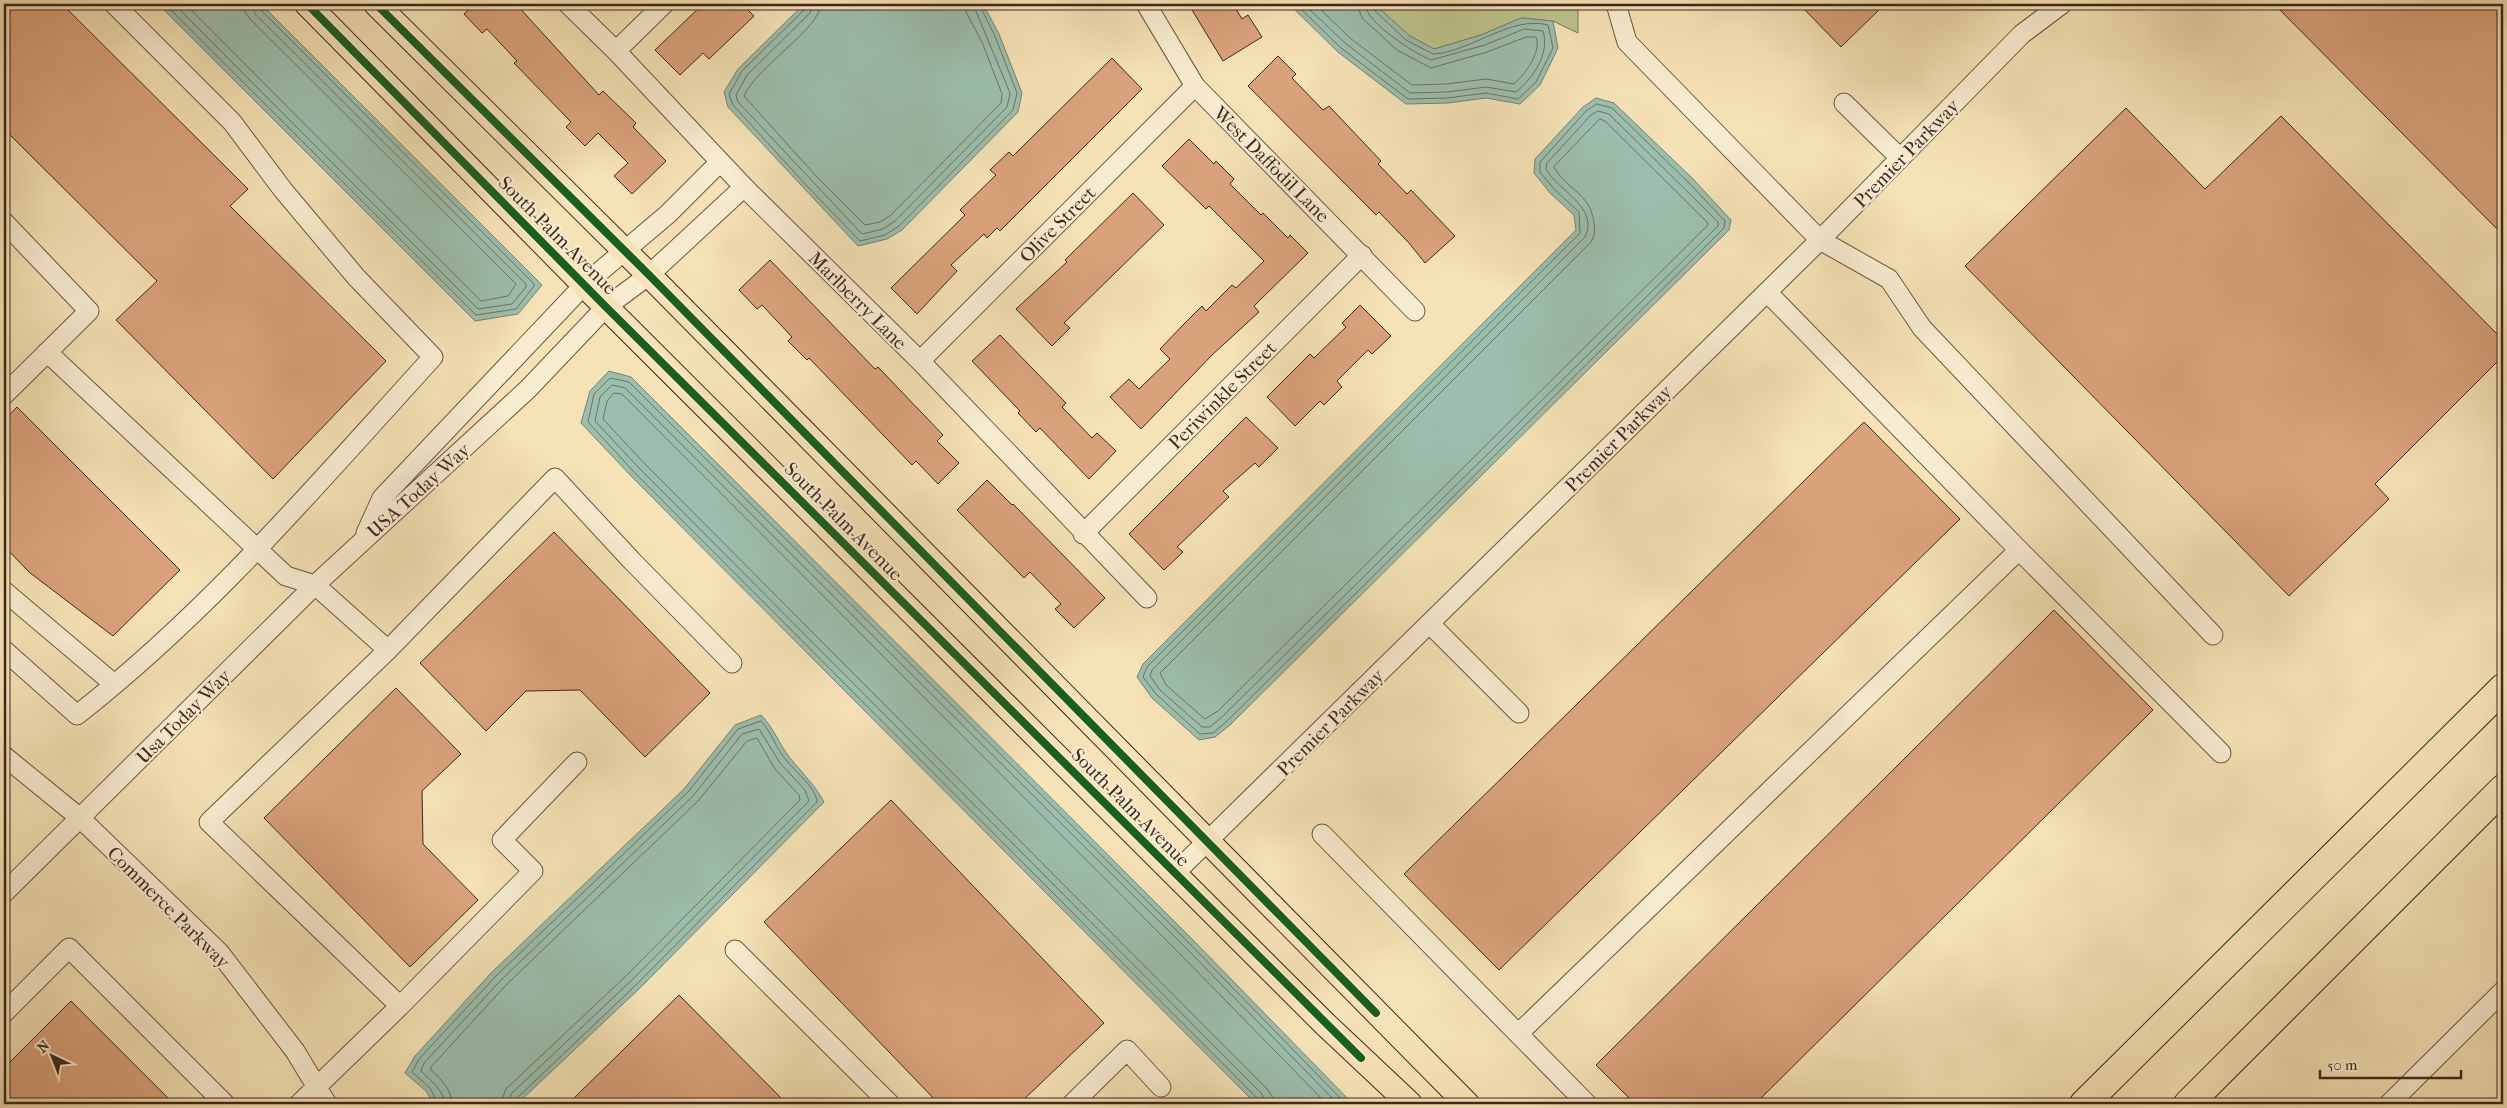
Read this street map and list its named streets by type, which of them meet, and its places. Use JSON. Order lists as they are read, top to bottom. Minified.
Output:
{"streets":{"main road":["South Palm Avenue"],"street":["Premier Parkway","West Daffodil Lane","Olive Street","Marlberry Lane","Periwinkle Street","USA Today Way","Usa Today Way","Commerce Parkway"]},"crossings":[["Premier Parkway","South Palm Avenue"],["West Daffodil Lane","Olive Street"],["West Daffodil Lane","Periwinkle Street"],["Olive Street","Marlberry Lane"],["South Palm Avenue","USA Today Way"],["Marlberry Lane","Periwinkle Street"],["Marlberry Lane","USA Today Way"],["USA Today Way","Usa Today Way"],["Usa Today Way","Commerce Parkway"]],"scale_bar":"50 m","north":"top left"}
